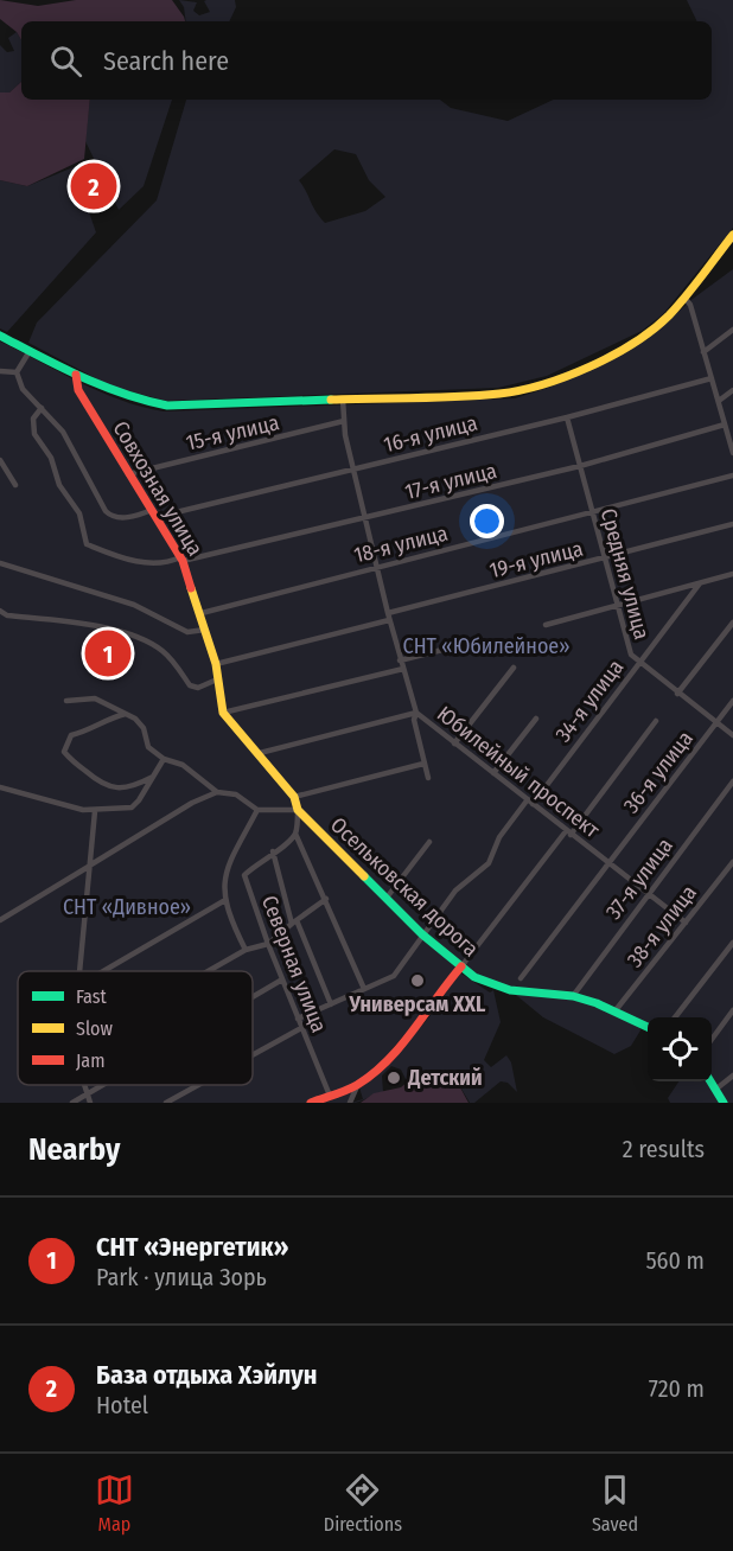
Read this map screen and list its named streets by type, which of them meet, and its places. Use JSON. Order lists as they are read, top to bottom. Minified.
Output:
{"streets":{"street":["15-я улица","16-я улица","17-я улица","Совхозная улица","18-я улица","19-я улица","Средняя улица","34-я улица","Юбилейный проспект","36-я улица","37-я улица","Осельковская дорога","38-я улица","Северная улица"]},"crossings":[["15-я улица","Совхозная улица"],["15-я улица","Юбилейный проспект"],["16-я улица","17-я улица"],["16-я улица","Совхозная улица"],["16-я улица","Средняя улица"],["16-я улица","Юбилейный проспект"],["17-я улица","Совхозная улица"],["17-я улица","Средняя улица"],["17-я улица","Юбилейный проспект"],["Совхозная улица","18-я улица"],["Совхозная улица","19-я улица"],["18-я улица","Средняя улица"],["18-я улица","Юбилейный проспект"],["19-я улица","Средняя улица"],["19-я улица","Юбилейный проспект"],["Средняя улица","34-я улица"],["Средняя улица","36-я улица"],["34-я улица","Юбилейный проспект"],["34-я улица","Осельковская дорога"],["34-я улица","Северная улица"],["Юбилейный проспект","36-я улица"],["Юбилейный проспект","37-я улица"],["Юбилейный проспект","38-я улица"],["37-я улица","Осельковская дорога"],["Осельковская дорога","38-я улица"]],"parks":["СНТ «Юбилейное»","СНТ «Дивное»"],"places":["Универсам XXL","Детский"],"legend":["Fast","Slow","Jam"],"page":{"search":"Search here","pins":["2","1"],"heading":["Nearby","2 results"],"list":[{"mark":"1","name":"СНТ «Энергетик»","note":"Park · улица Зорь","value":"560 m"},{"mark":"2","name":"База отдыха Хэйлун","note":"Hotel","value":"720 m"}],"nav":["Map","Directions","Saved"]}}
